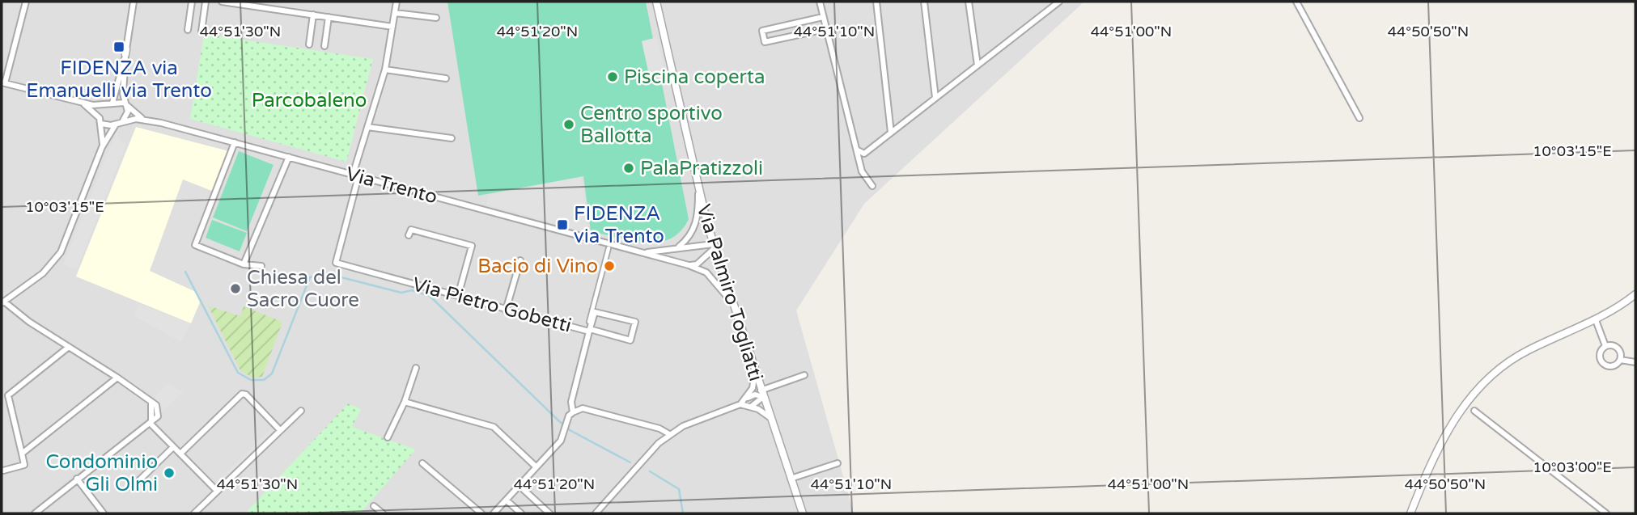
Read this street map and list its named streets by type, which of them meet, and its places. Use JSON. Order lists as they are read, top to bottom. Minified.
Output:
{"streets":{"street":["Via Trento","Via Palmiro Togliatti","Via Pietro Gobetti"]},"crossings":[["Via Trento","Via Palmiro Togliatti"],["Via Trento","Via Pietro Gobetti"]],"parks":["Parcobaleno"],"places":{"transit":["FIDENZA via Emanuelli via Trento","FIDENZA via Trento"],"other":["Piscina coperta","Centro sportivo Ballotta","PalaPratizzoli","Bacio di Vino","Chiesa del Sacro Cuore","Condominio Gli Olmi"]},"coordinates":["44°51'30\"N","44°51'20\"N","44°51'10\"N","44°51'00\"N","44°50'50\"N","10°03'15\"E","10°03'00\"E"]}
